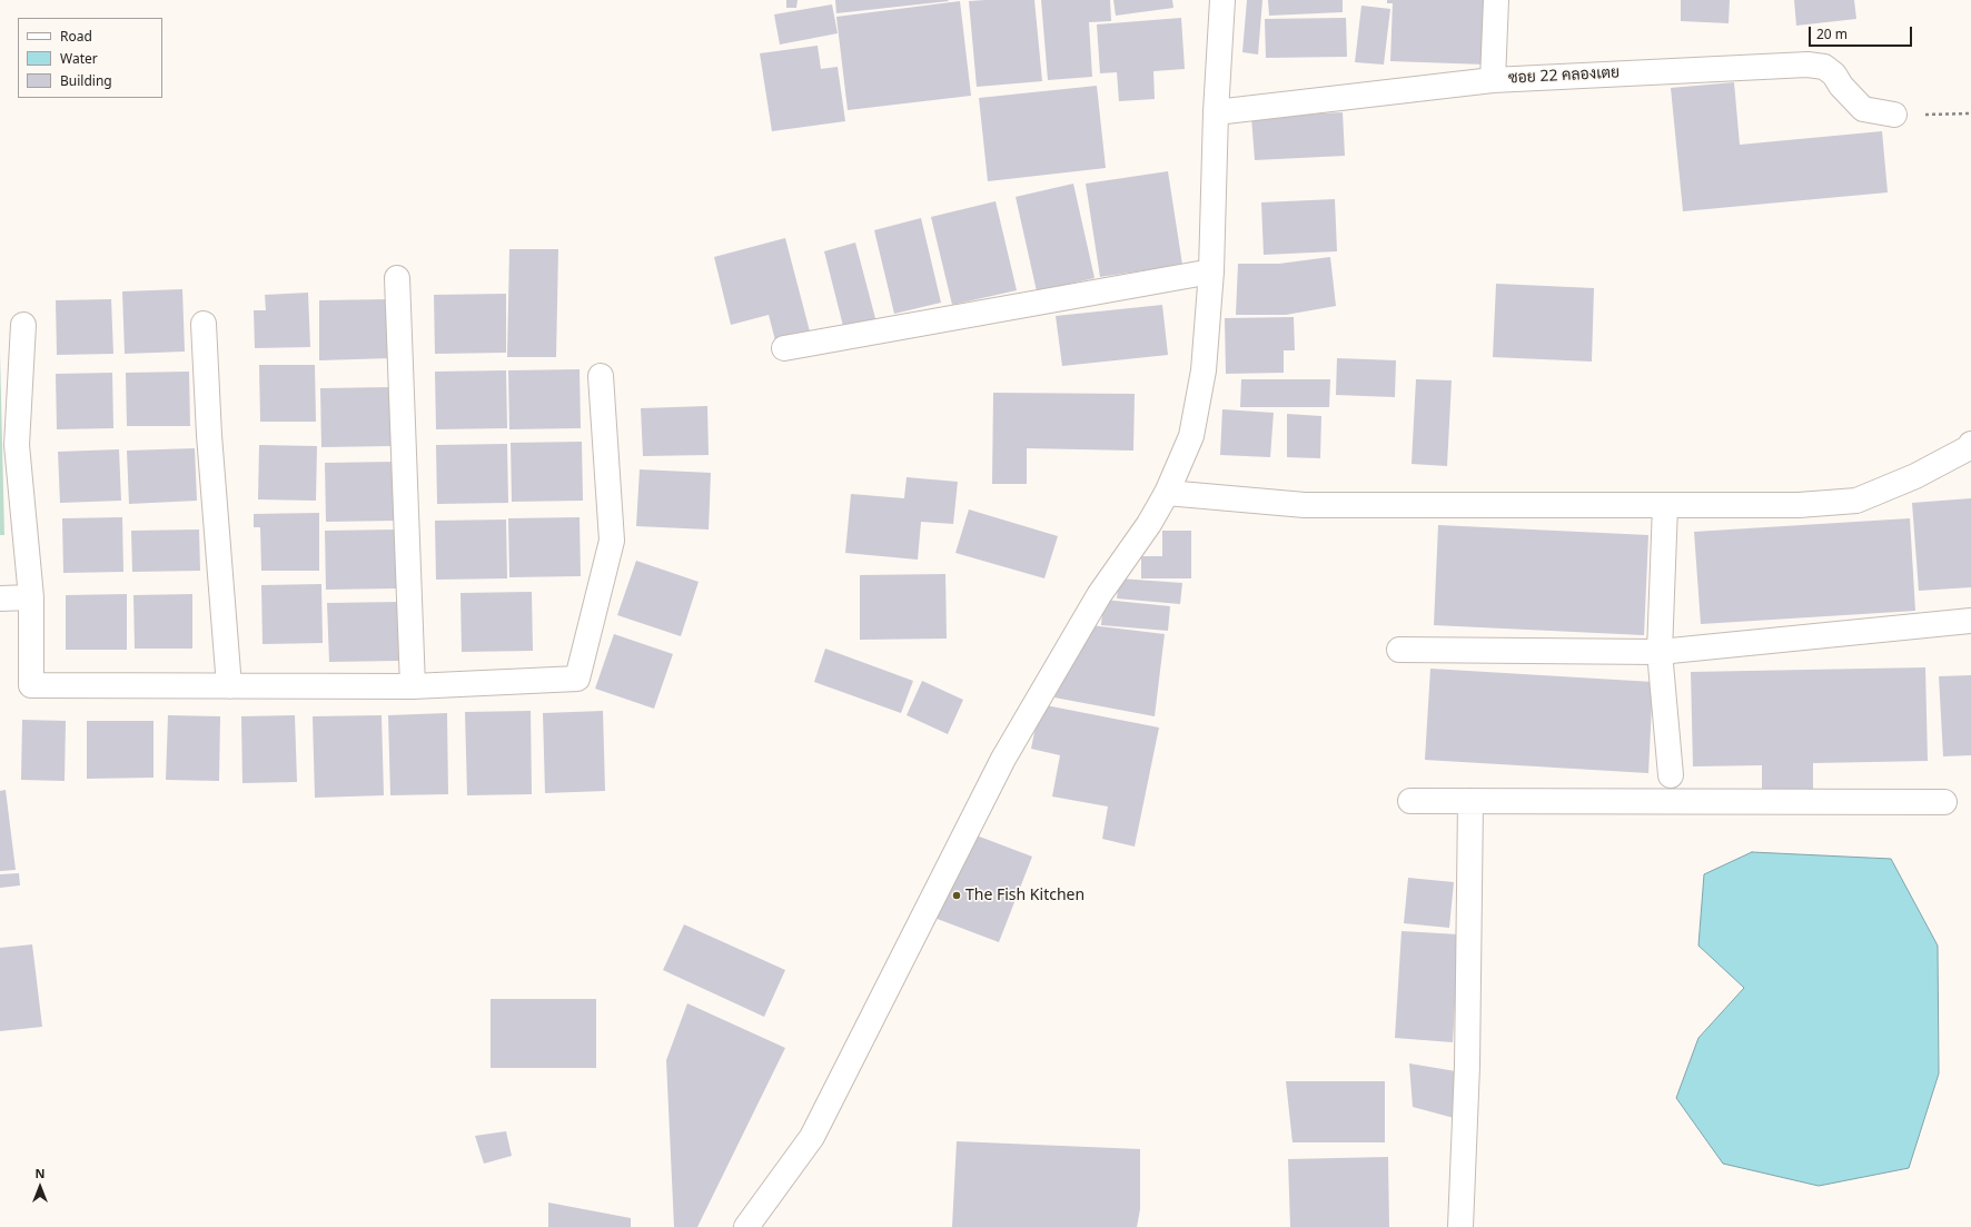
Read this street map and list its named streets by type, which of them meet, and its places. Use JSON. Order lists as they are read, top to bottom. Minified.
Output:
{"streets":{"street":["ซอย 22 คลองเตย"]},"places":["The Fish Kitchen"],"legend":["Road","Water","Building"],"scale_bar":"20 m","north":"top"}
